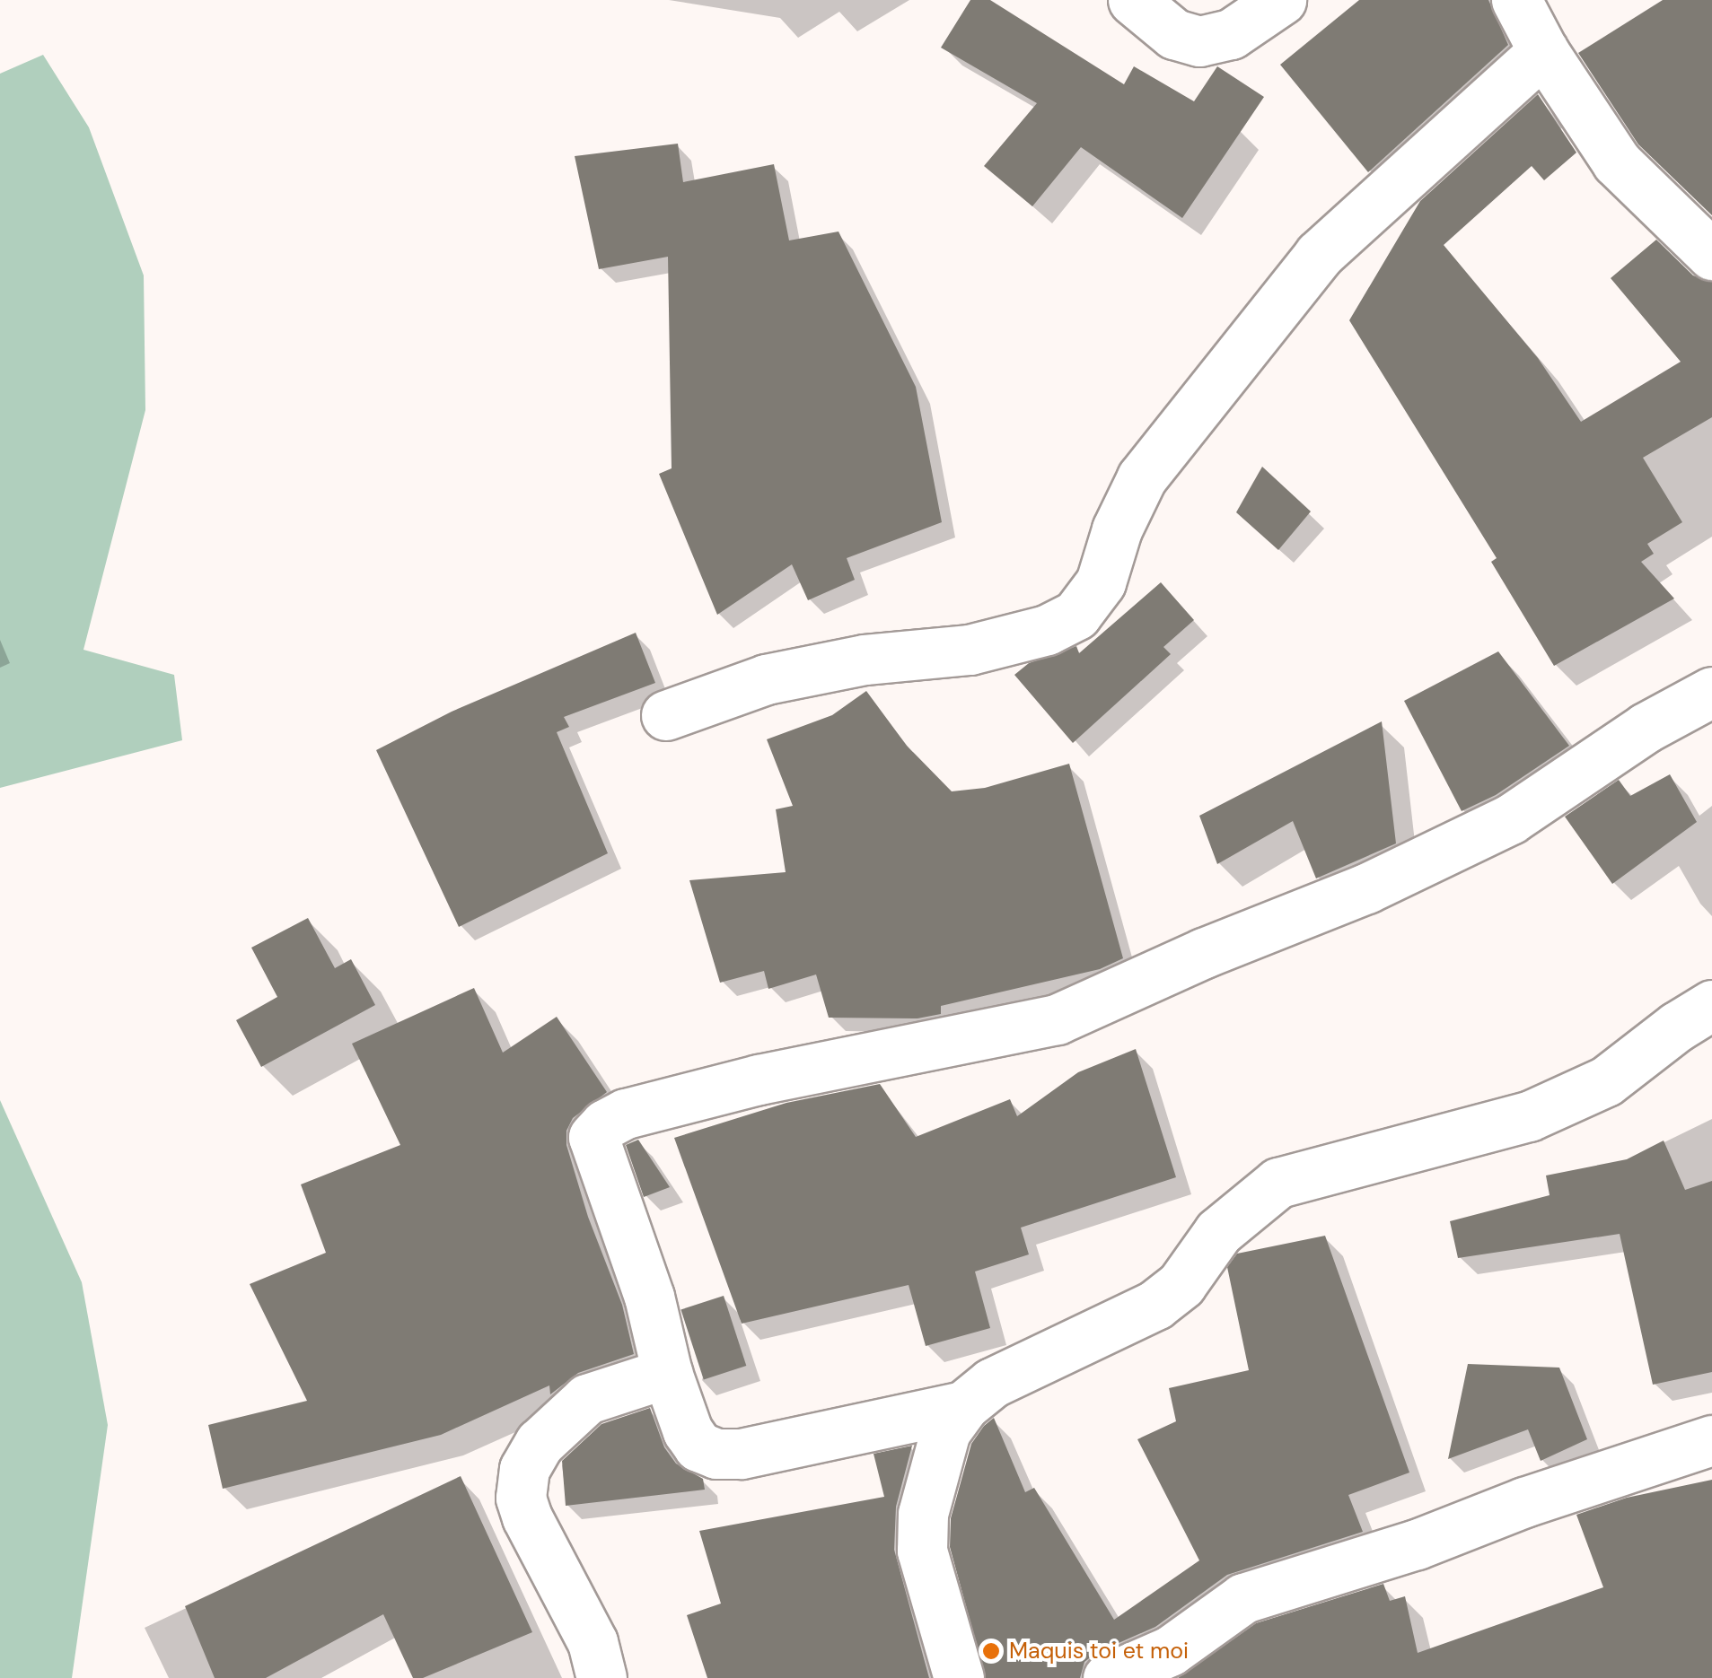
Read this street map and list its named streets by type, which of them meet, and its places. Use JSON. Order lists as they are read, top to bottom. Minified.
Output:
{"places":["Maquis toi et moi"]}
